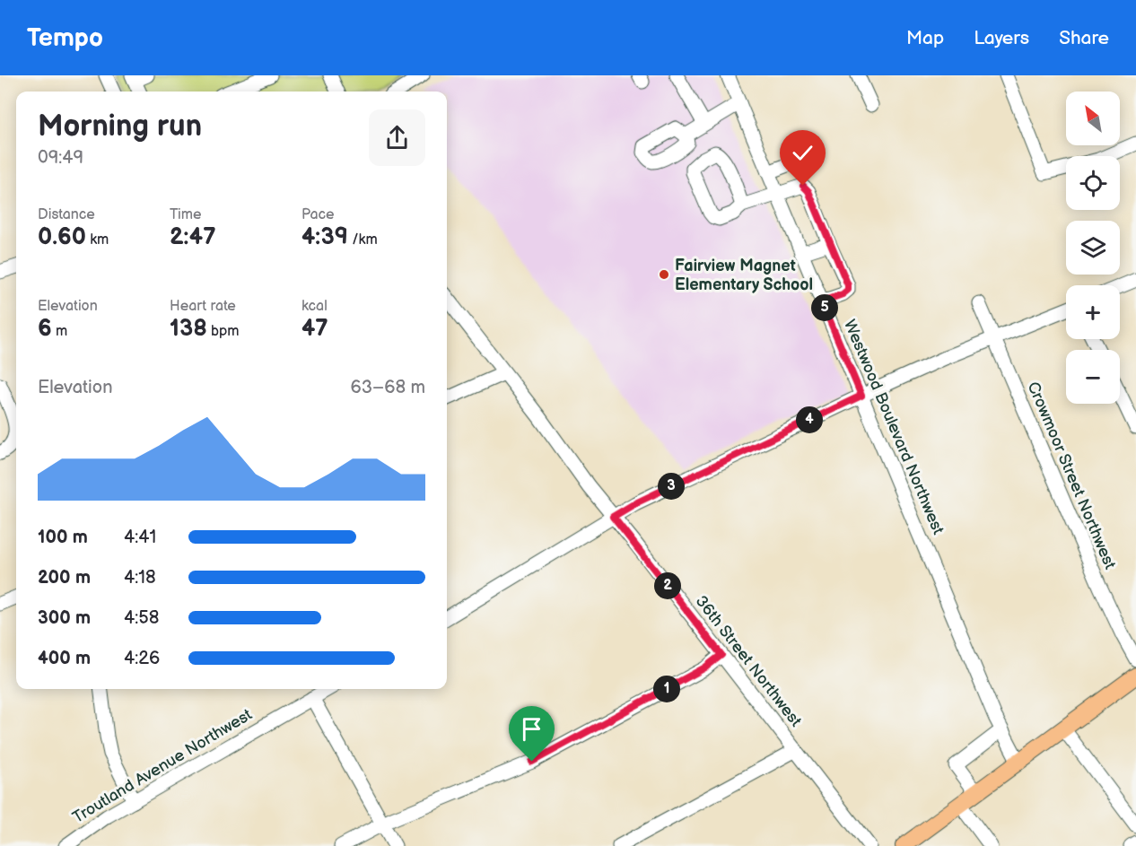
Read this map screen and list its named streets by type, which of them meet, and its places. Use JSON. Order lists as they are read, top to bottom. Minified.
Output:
{"streets":{"street":["Westwood Boulevard Northwest","Crowmoor Street Northwest","36th Street Northwest","Troutland Avenue Northwest"]},"places":["Fairview Magnet Elementary School"],"north":"top left","page":{"header":"Tempo","nav":["Map","Layers","Share"],"map_buttons":["+","−"],"heading":["Morning run","09:49"],"stats":[["Distance","0.60 km"],["Time","2:47"],["Pace","4:39 /km"],["Elevation","6 m"],["Heart rate","138 bpm"],["kcal","47"]],"pins":["5","4","3","2","1"],"chart":["Elevation","63–68 m"],"list":[{"name":"100 m","note":"4:41"},{"name":"200 m","note":"4:18"},{"name":"300 m","note":"4:58"},{"name":"400 m","note":"4:26"}]}}
